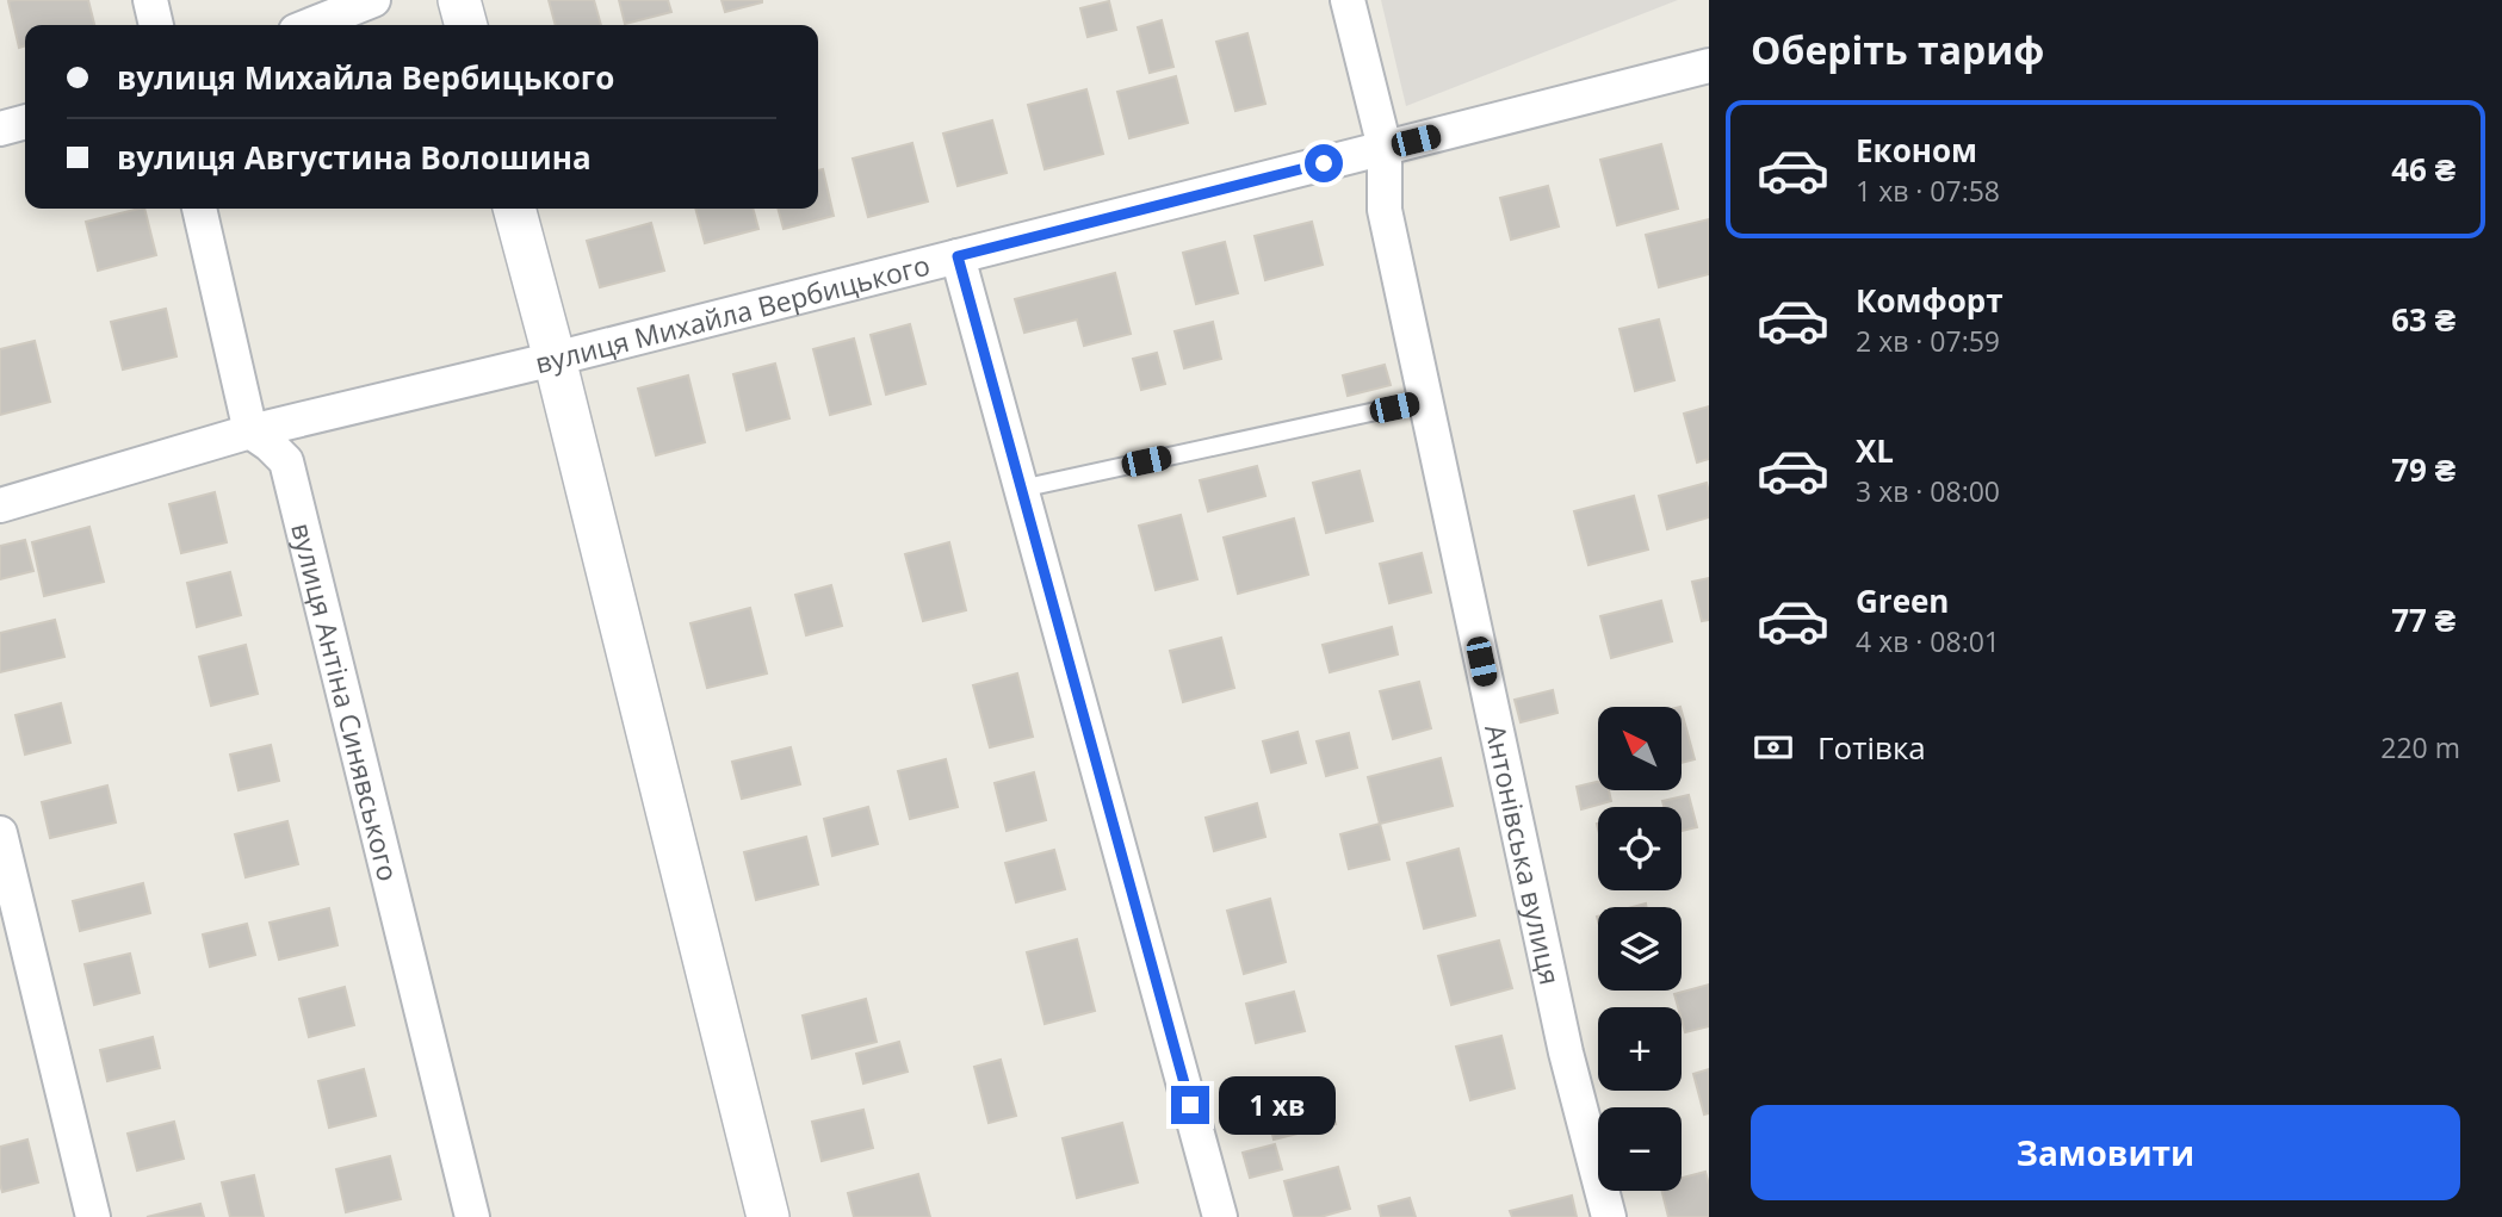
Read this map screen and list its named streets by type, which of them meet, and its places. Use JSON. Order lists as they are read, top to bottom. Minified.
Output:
{"streets":{"street":["вулиця Михайла Вербицького","вулиця Антіна Синявського","Антонівська вулиця"]},"crossings":[["вулиця Михайла Вербицького","вулиця Антіна Синявського"],["вулиця Михайла Вербицького","Антонівська вулиця"]],"north":"top left","page":{"heading":"Оберіть тариф","banner":["вулиця Михайла Вербицького","вулиця Августина Волошина"],"list":[{"name":"Економ","note":"1 хв · 07:58","value":"46 ₴"},{"name":"Комфорт","note":"2 хв · 07:59","value":"63 ₴"},{"name":"XL","note":"3 хв · 08:00","value":"79 ₴"},{"name":"Green","note":"4 хв · 08:01","value":"77 ₴"}],"pay":["Готівка","220 m"],"map_buttons":["+","−"],"bubble":"1 хв","buttons":"Замовити"}}
